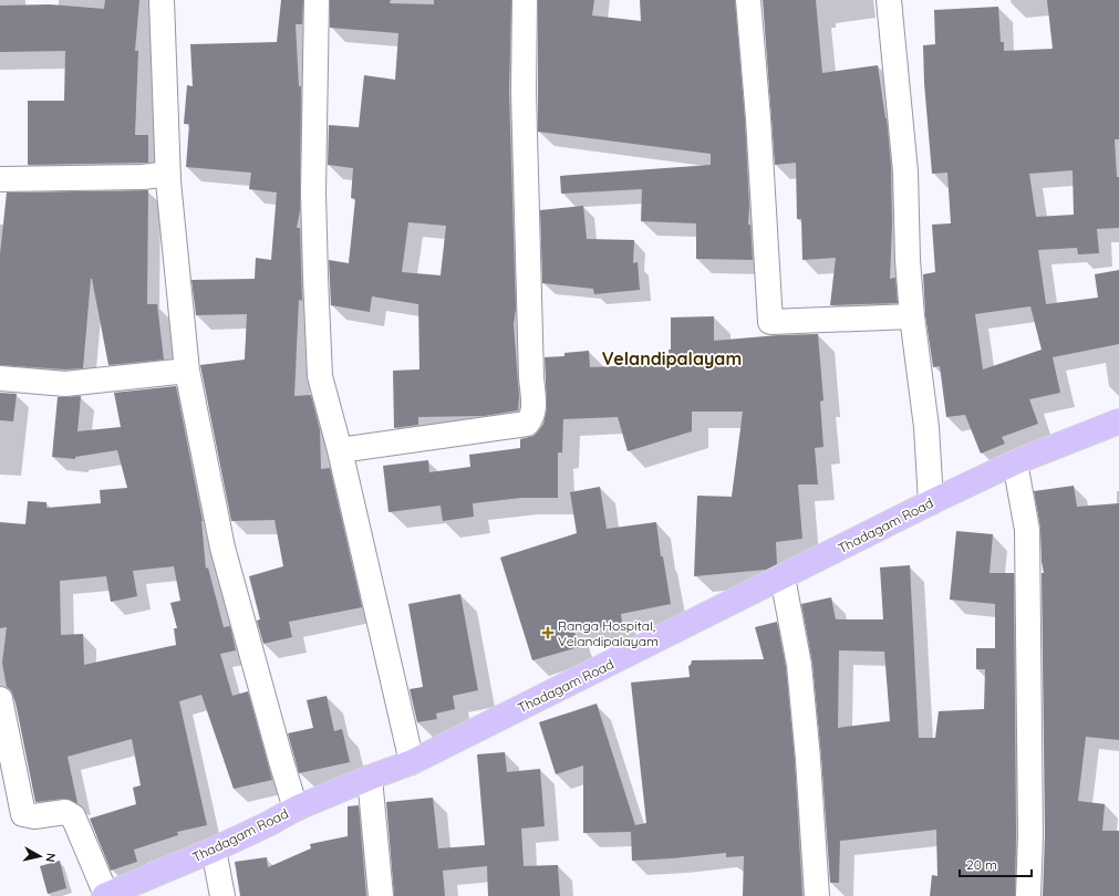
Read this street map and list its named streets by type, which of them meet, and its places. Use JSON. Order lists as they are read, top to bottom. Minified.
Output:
{"streets":{"main road":["Thadagam Road"]},"districts":["Velandipalayam"],"places":{"health":["Ranga Hospital, Velandipalayam"]},"scale_bar":"20 m","north":"right"}
